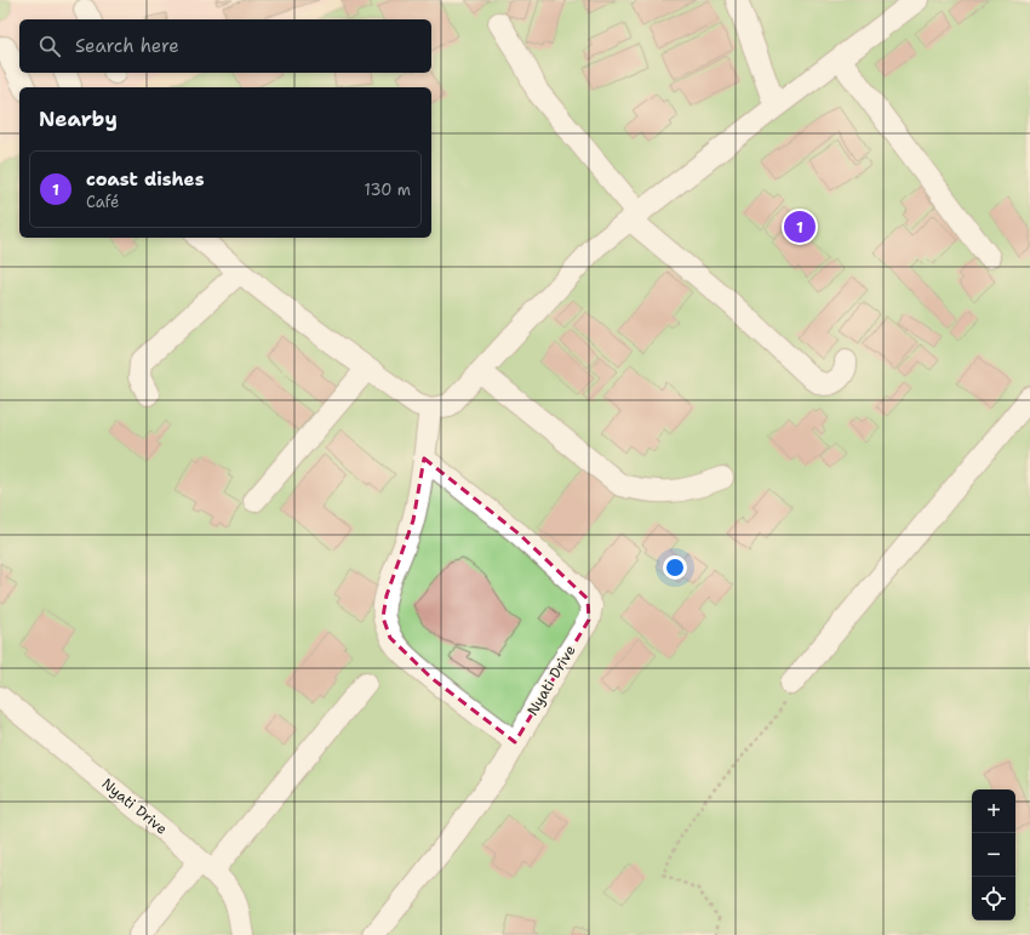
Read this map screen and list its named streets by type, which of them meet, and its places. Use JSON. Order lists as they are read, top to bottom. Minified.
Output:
{"streets":{"street":["Nyati Drive"]},"page":{"search":"Search here","heading":"Nearby","list":[{"mark":"1","name":"coast dishes","note":"Café","value":"130 m"}],"pins":"1","map_buttons":["+","−"]}}
